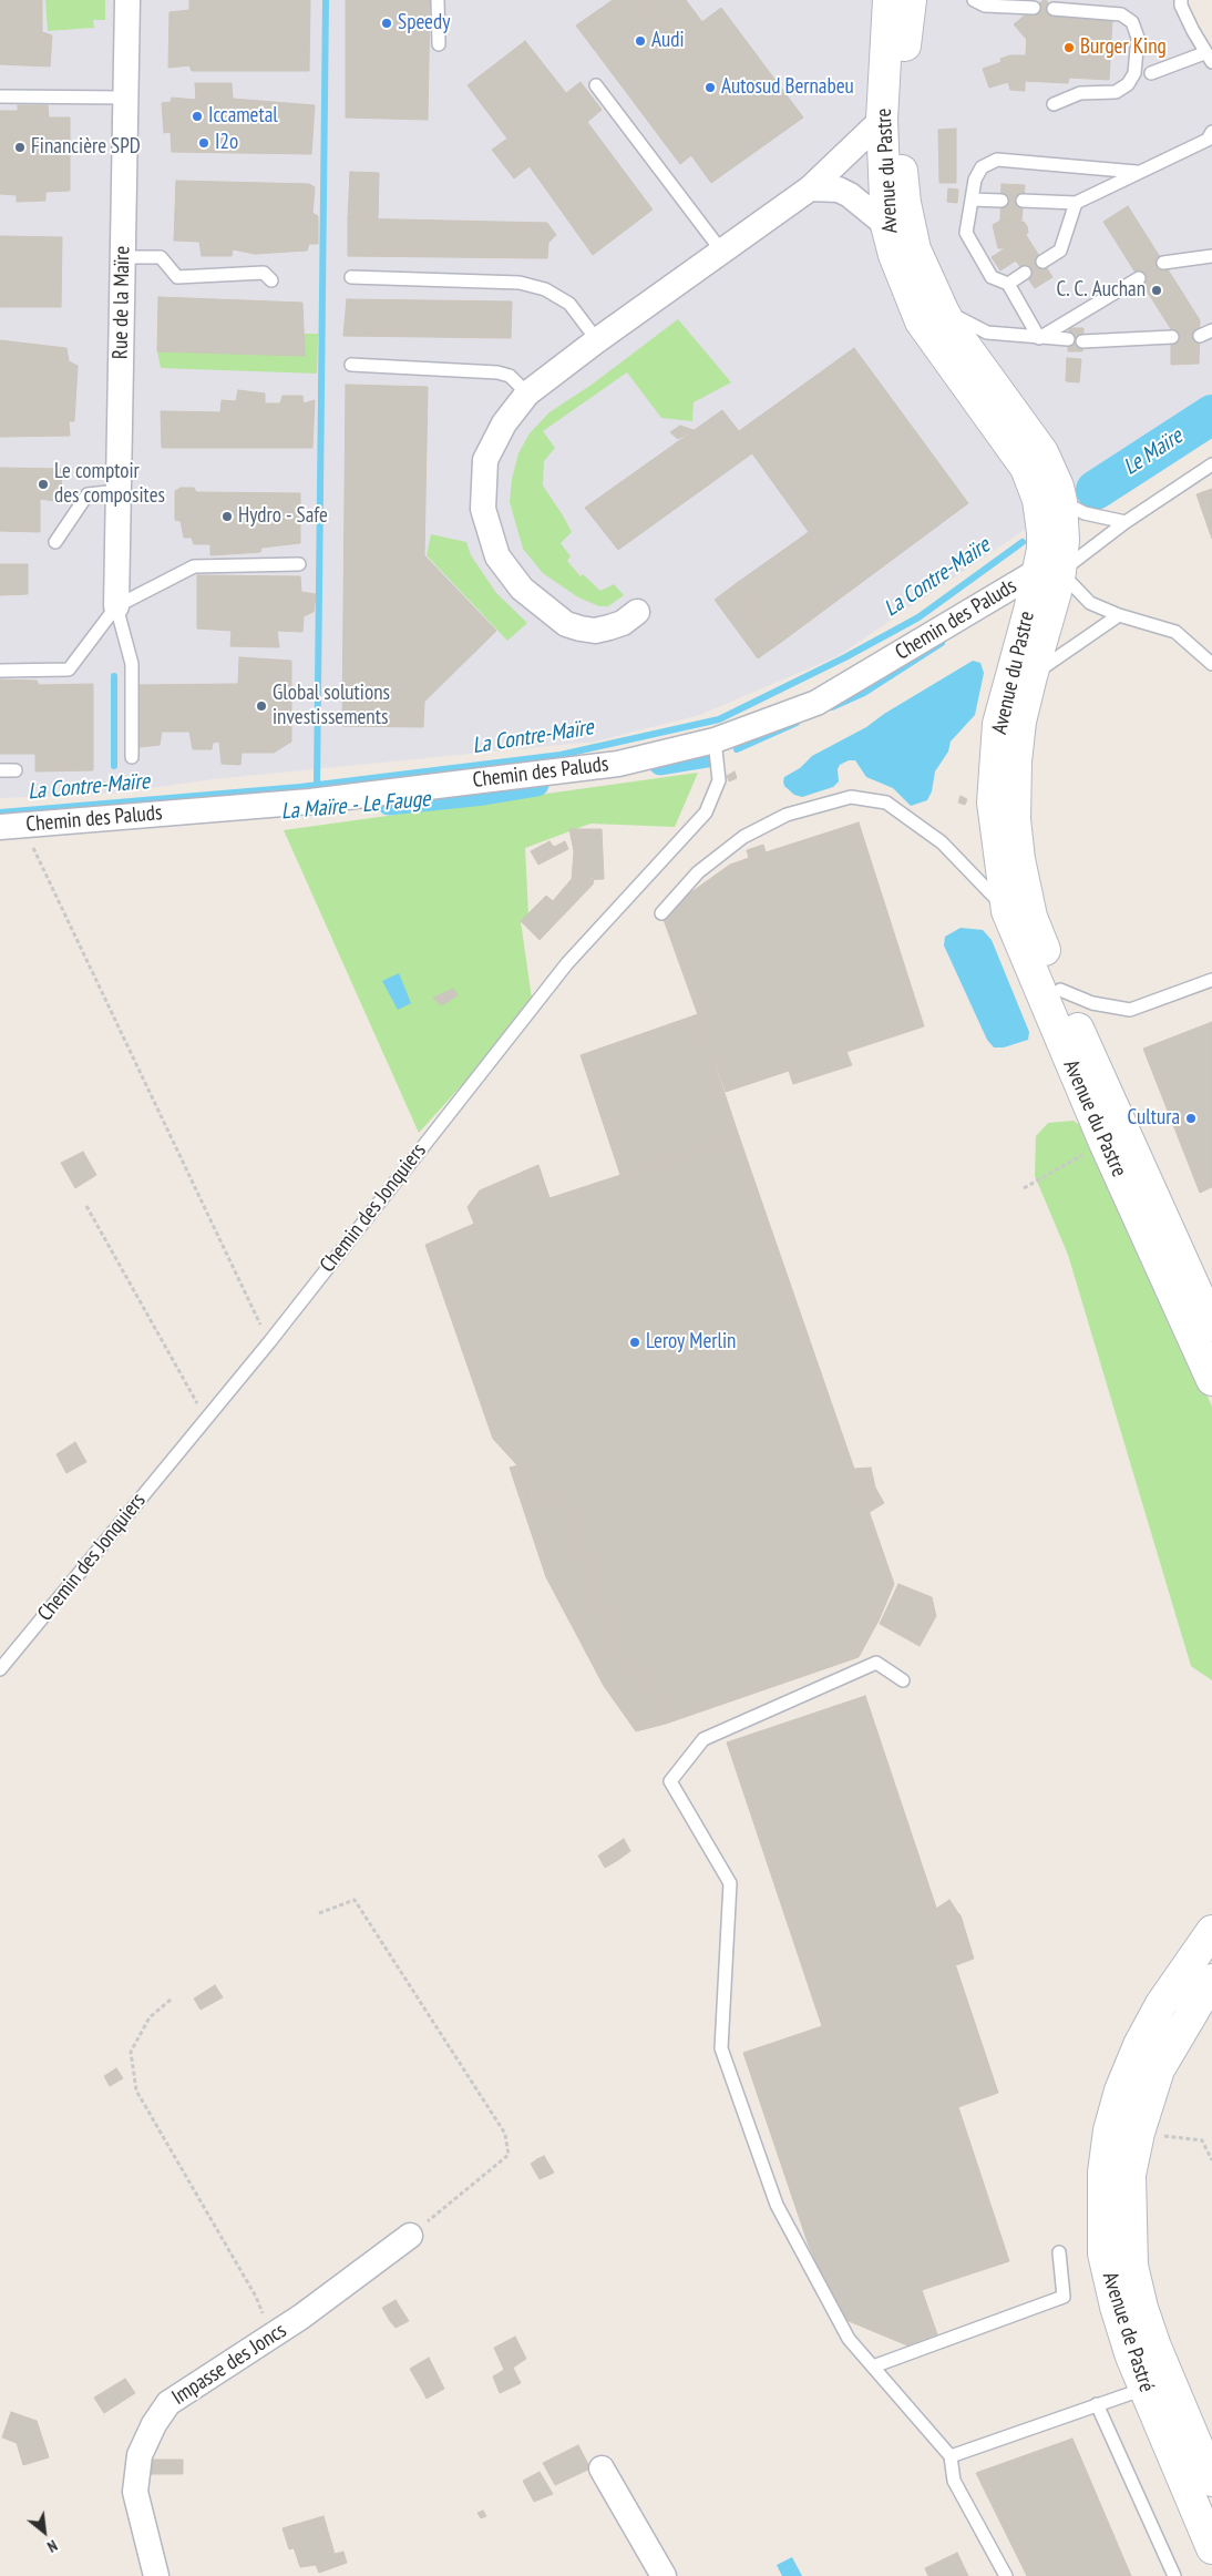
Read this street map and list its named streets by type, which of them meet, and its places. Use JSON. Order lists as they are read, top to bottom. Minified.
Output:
{"streets":{"street":["Avenue du Pastre","Rue de la Maïre","Chemin des Paluds","Avenue de Pastré","Impasse des Joncs"],"lane":["Chemin des Jonquiers"]},"crossings":[["Avenue du Pastre","Chemin des Paluds"],["Chemin des Paluds","Chemin des Jonquiers"]],"water":["Le Maïre","La Contre-Maïre","La Maïre - Le Fauge"],"places":["Speedy","Audi","Burger King","Autosud Bernabeu","Iccametal","I2o","Financière SPD","C. C. Auchan","Le comptoir des composites","Hydro - Safe","Global solutions investissements","Cultura","Leroy Merlin"],"north":"bottom right"}
